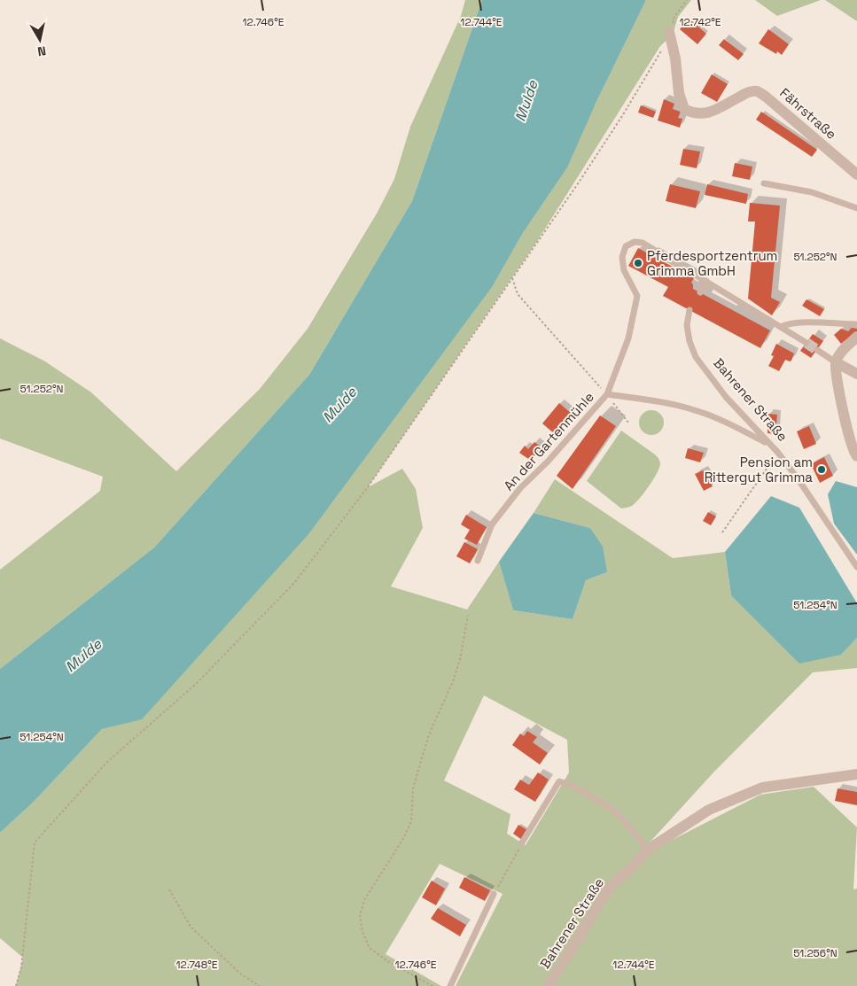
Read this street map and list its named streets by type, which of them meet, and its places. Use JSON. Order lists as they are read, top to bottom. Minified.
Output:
{"streets":{"street":["Fährstraße","Bahrener Straße"],"lane":["An der Gartenmühle"]},"crossings":[["Bahrener Straße","An der Gartenmühle"]],"water":["Mulde"],"places":["Pferdesportzentrum Grimma GmbH","Pension am Rittergut Grimma"],"north":"bottom","coordinates":["12.746°E","12.744°E","12.742°E","51.252°N","51.254°N","51.256°N","12.748°E"]}
